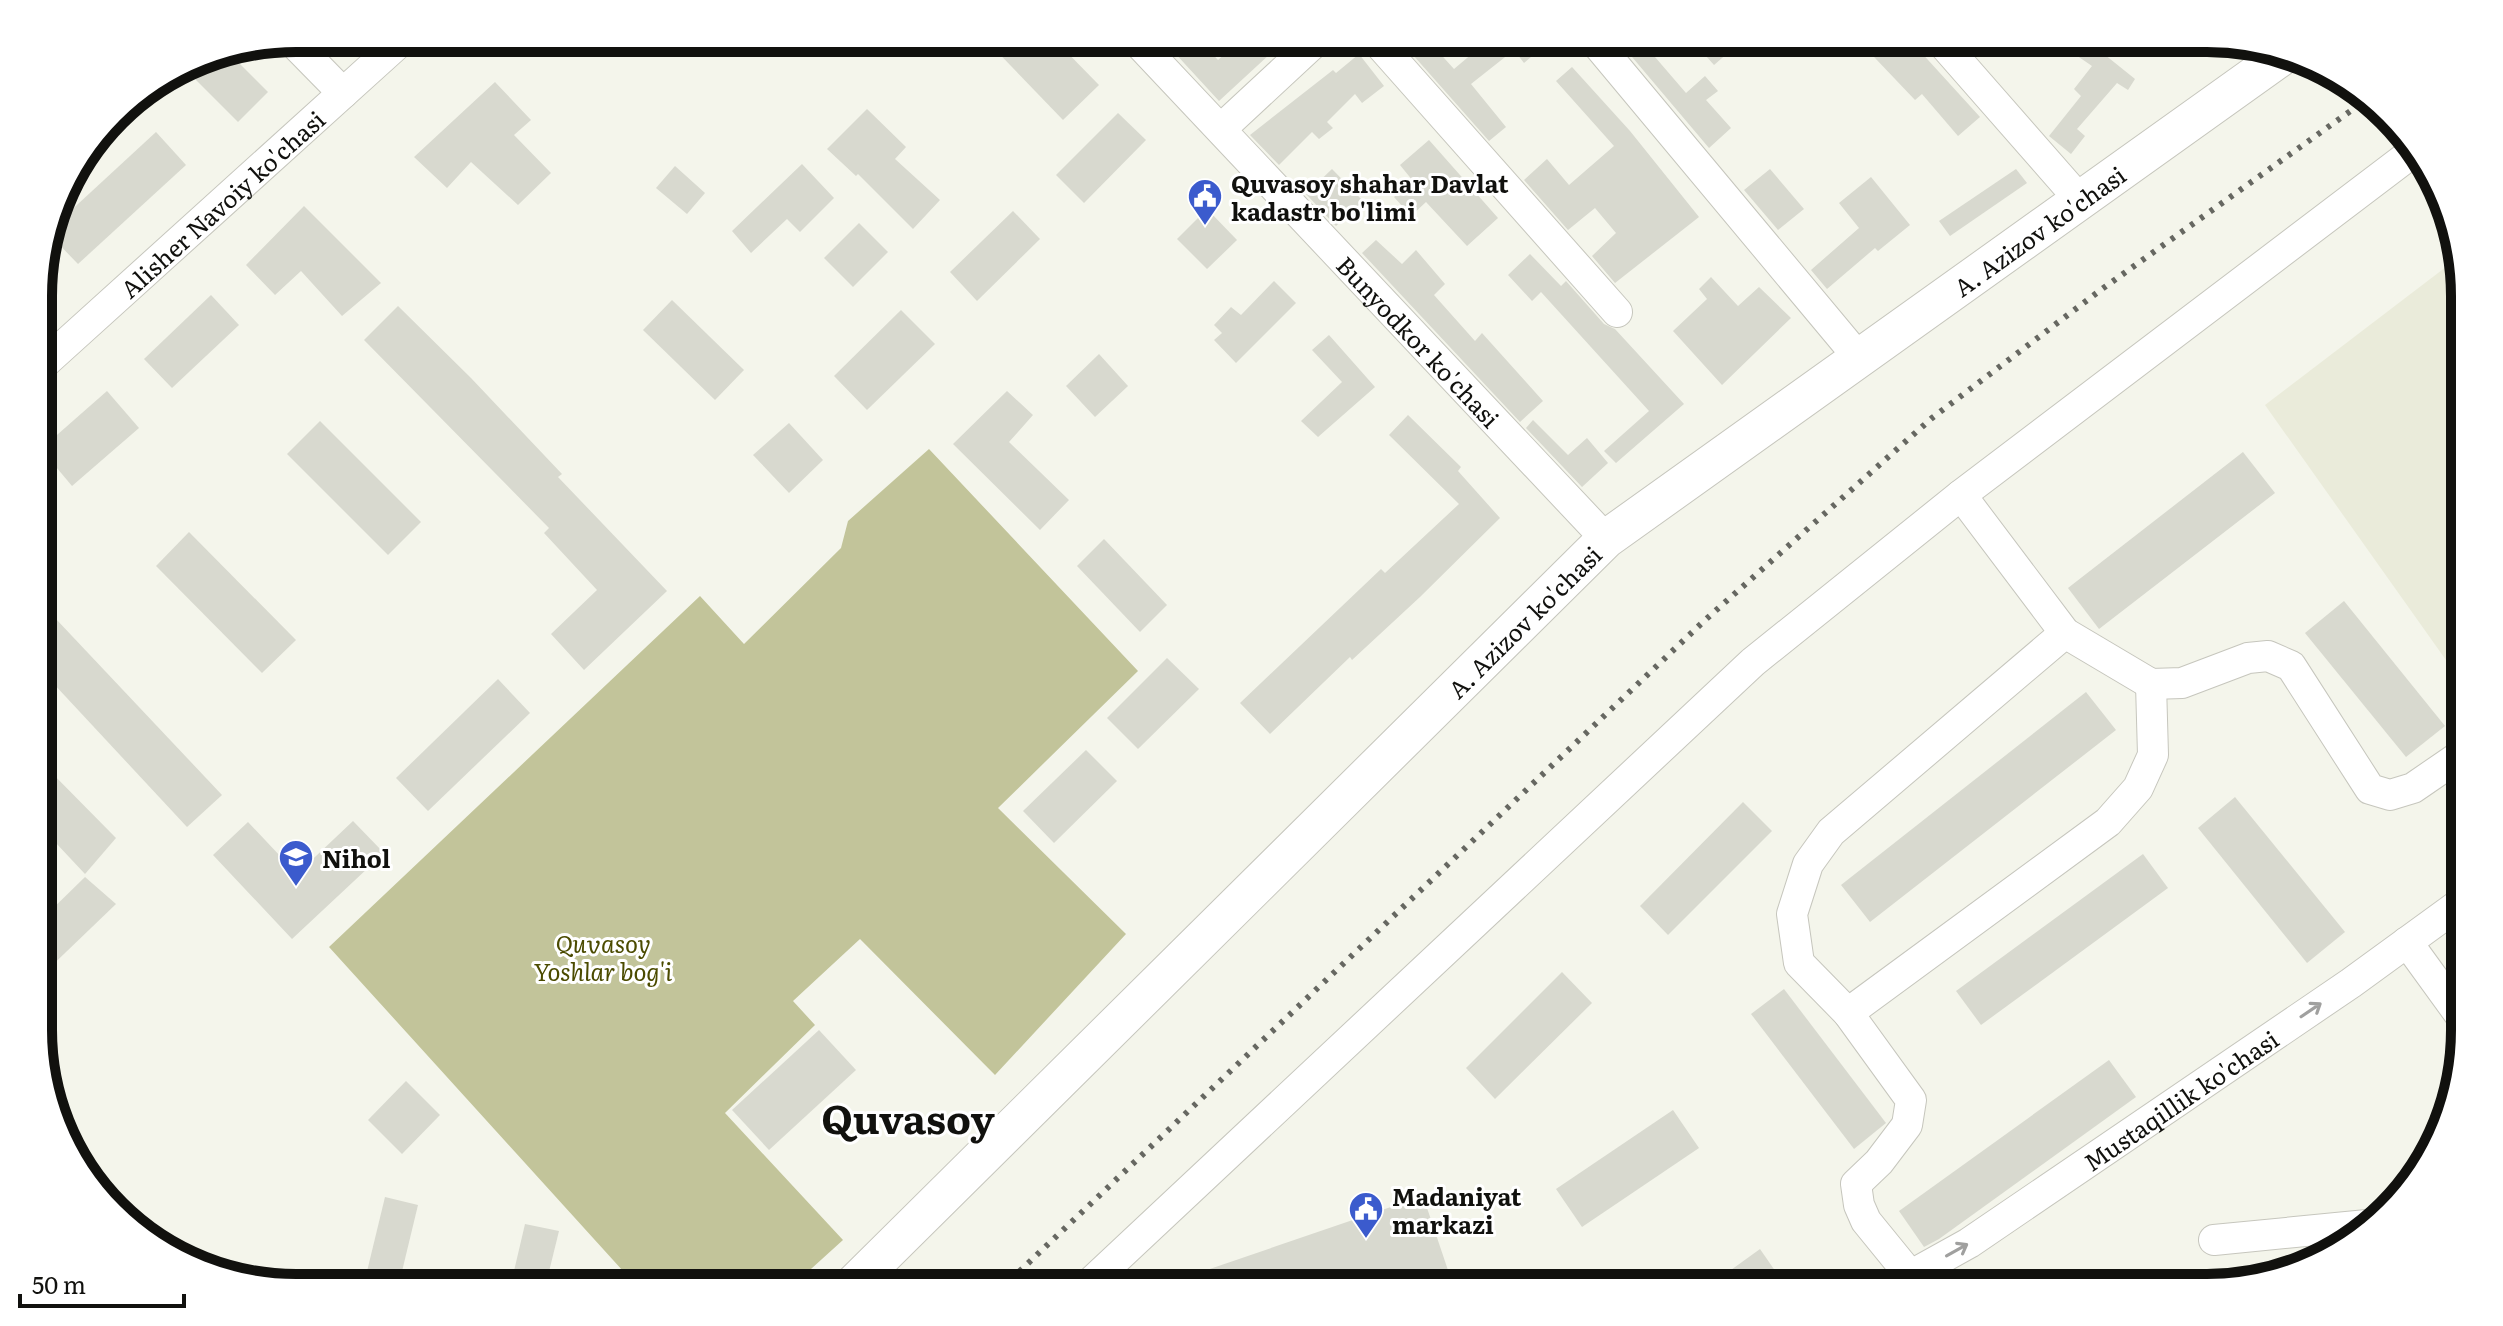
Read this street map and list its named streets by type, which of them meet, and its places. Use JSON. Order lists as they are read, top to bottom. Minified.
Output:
{"streets":{"main road":["A. Azizov ko'chasi"],"street":["Alisher Navoiy ko'chasi","Bunyodkor ko'chasi","Mustaqillik ko'chasi"]},"crossings":[["A. Azizov ko'chasi","Bunyodkor ko'chasi"]],"districts":["Quvasoy"],"parks":["Quvasoy Yoshlar bog'i"],"places":{"public building":["Quvasoy shahar Davlat kadastr bo'limi","Madaniyat markazi"],"school or university":["Nihol"]},"scale_bar":"50 m"}
